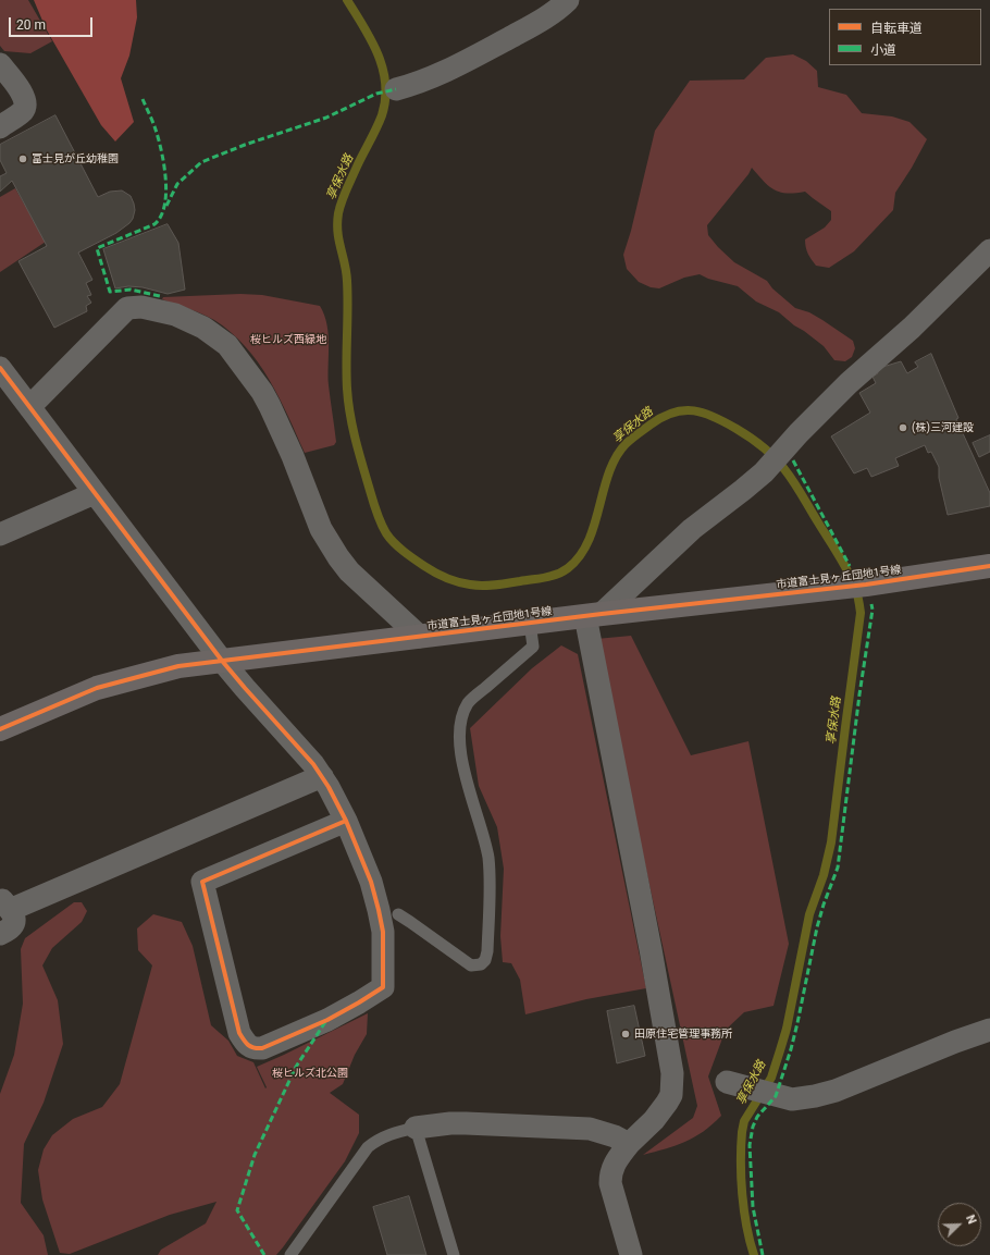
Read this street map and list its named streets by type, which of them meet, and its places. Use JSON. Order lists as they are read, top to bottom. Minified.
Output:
{"streets":{"street":["市道富士見ヶ丘団地1号線"]},"water":["享保水路"],"parks":["桜ヒルズ西緑地","桜ヒルズ北公園"],"places":["富士見が丘幼稚園","(株)三河建設","田原住宅管理事務所"],"legend":["自転車道","小道"],"scale_bar":"20 m","north":"top right"}
